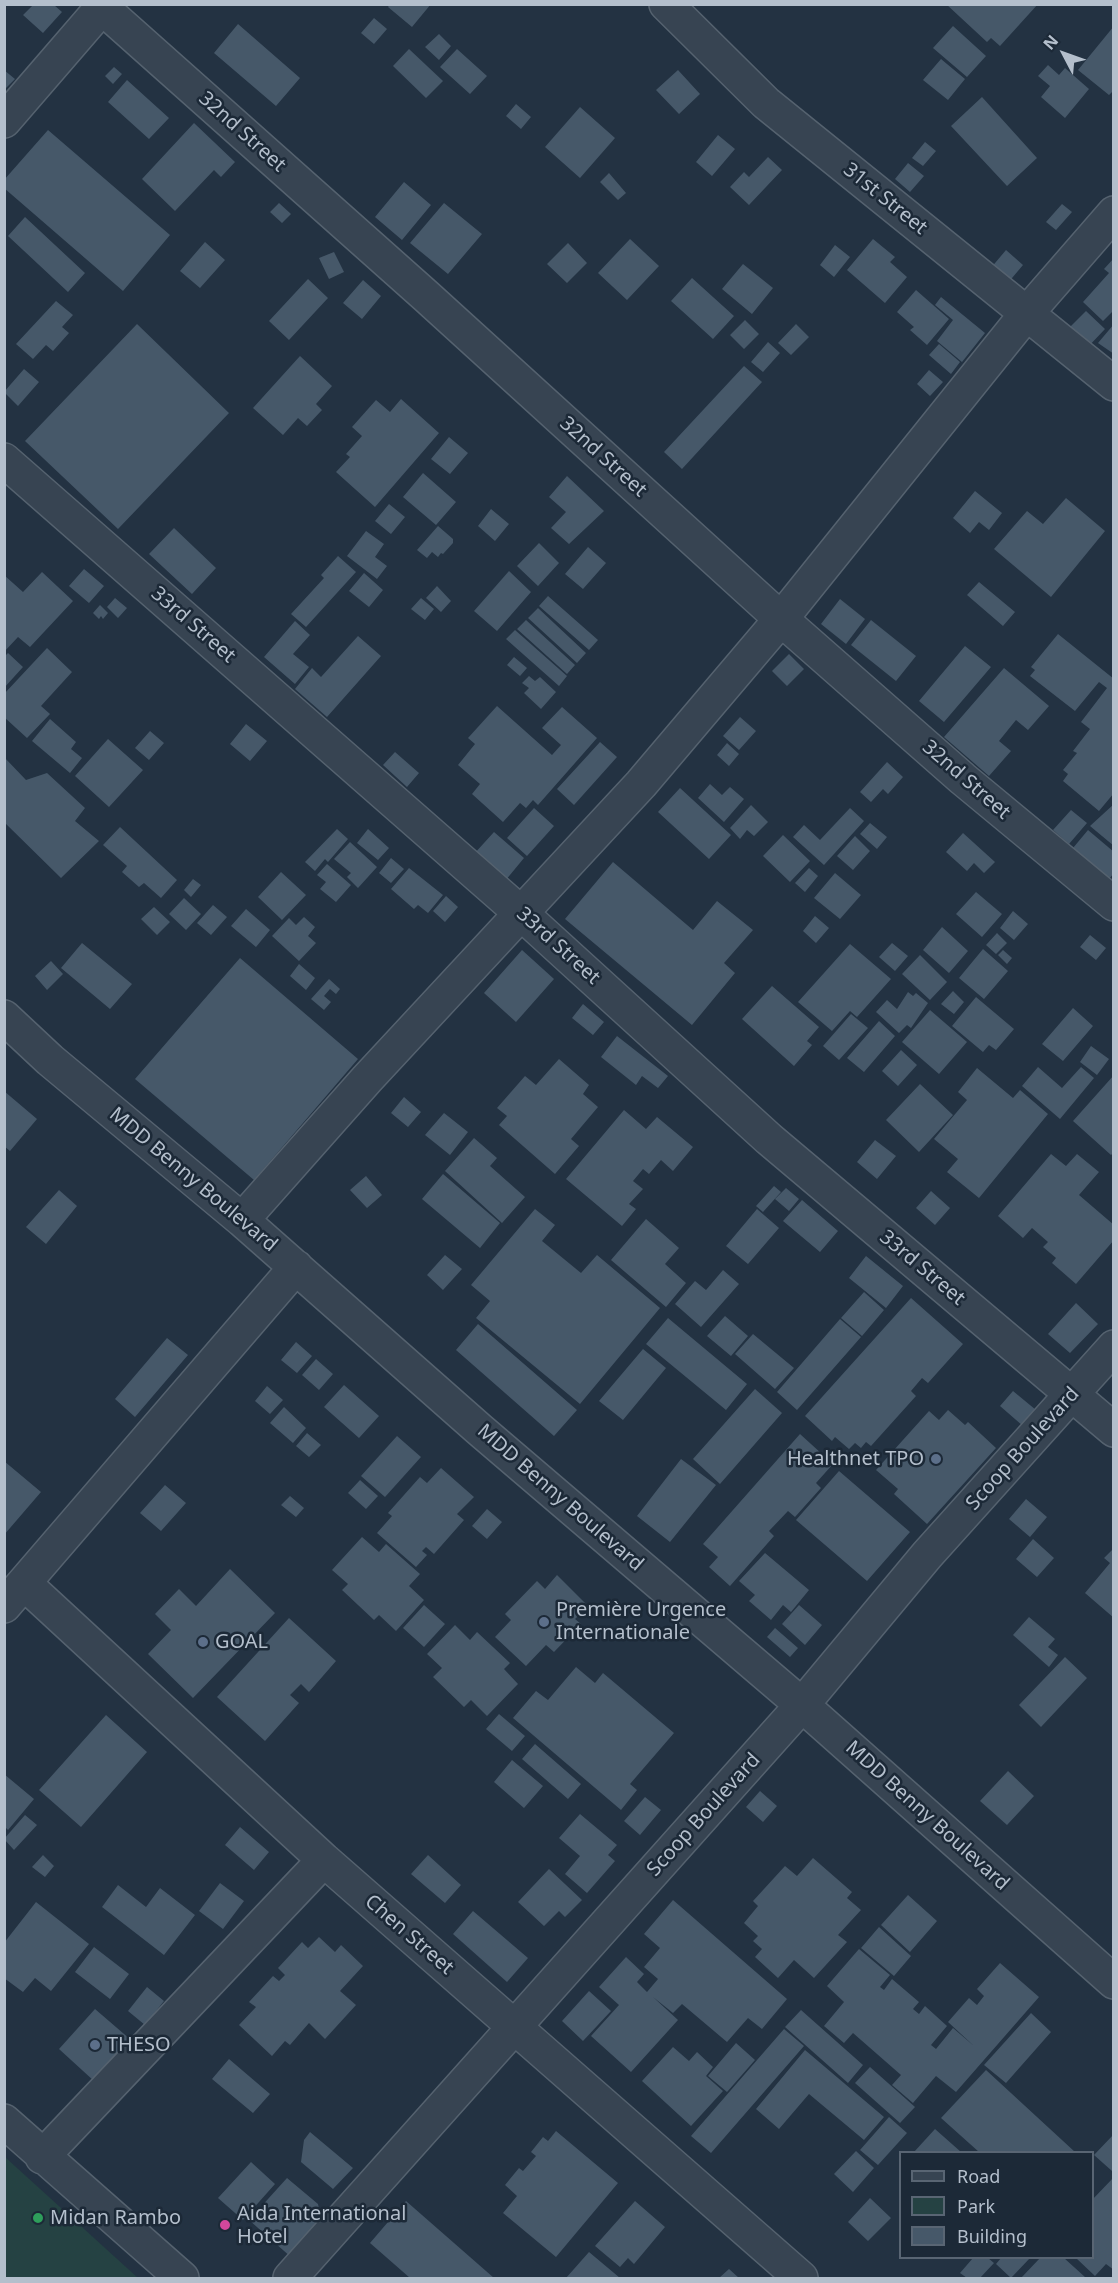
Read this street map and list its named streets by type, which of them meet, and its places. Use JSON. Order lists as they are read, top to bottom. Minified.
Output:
{"streets":{"street":["32nd Street","31st Street","33rd Street","MDD Benny Boulevard","Scoop Boulevard","Chen Street"]},"crossings":[["33rd Street","Scoop Boulevard"],["MDD Benny Boulevard","Scoop Boulevard"],["Scoop Boulevard","Chen Street"]],"places":["Healthnet TPO","Première Urgence Internationale","GOAL","THESO","Midan Rambo","Aida International Hotel"],"legend":["Road","Park","Building"],"north":"top left"}
